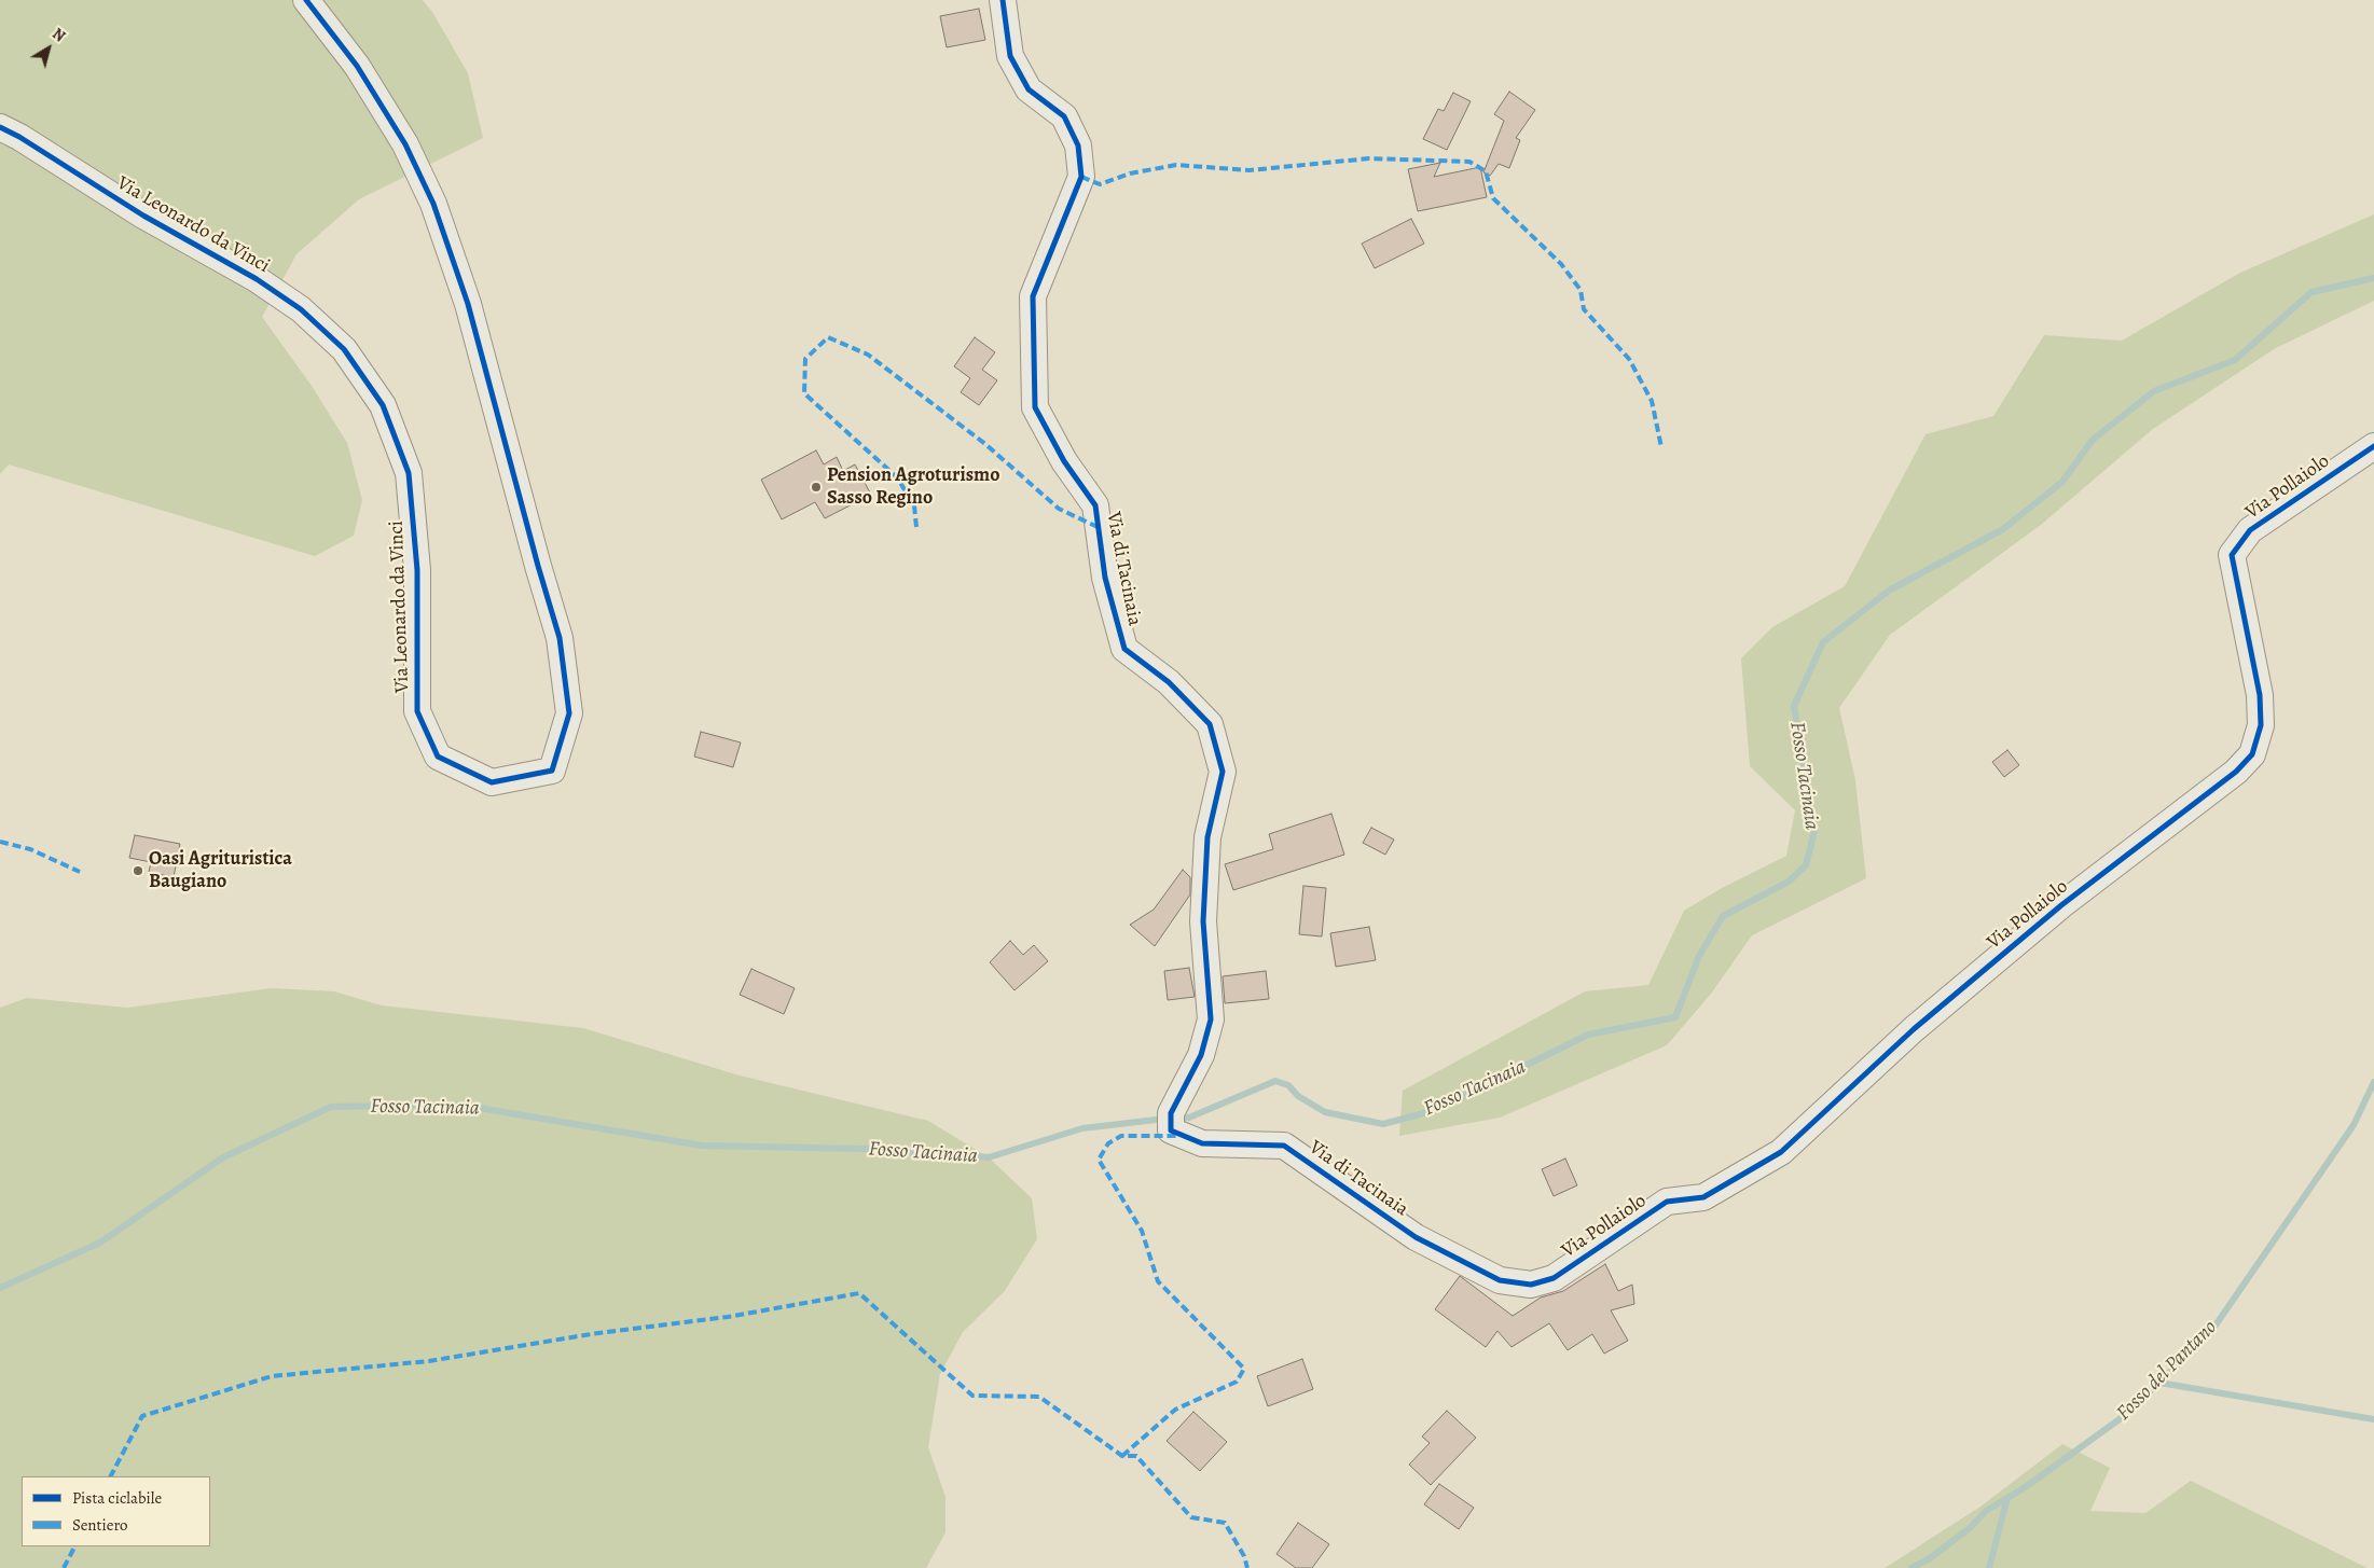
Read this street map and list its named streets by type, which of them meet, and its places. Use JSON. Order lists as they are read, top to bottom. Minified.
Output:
{"streets":{"street":["Via Leonardo da Vinci","Via Pollaiolo","Via di Tacinaia"]},"crossings":[["Via Pollaiolo","Via di Tacinaia"]],"water":["Fosso Tacinaia","Fosso del Pantano"],"places":["Pension Agroturismo Sasso Regino","Oasi Agrituristica Baugiano"],"legend":["Pista ciclabile","Sentiero"],"north":"top right"}
